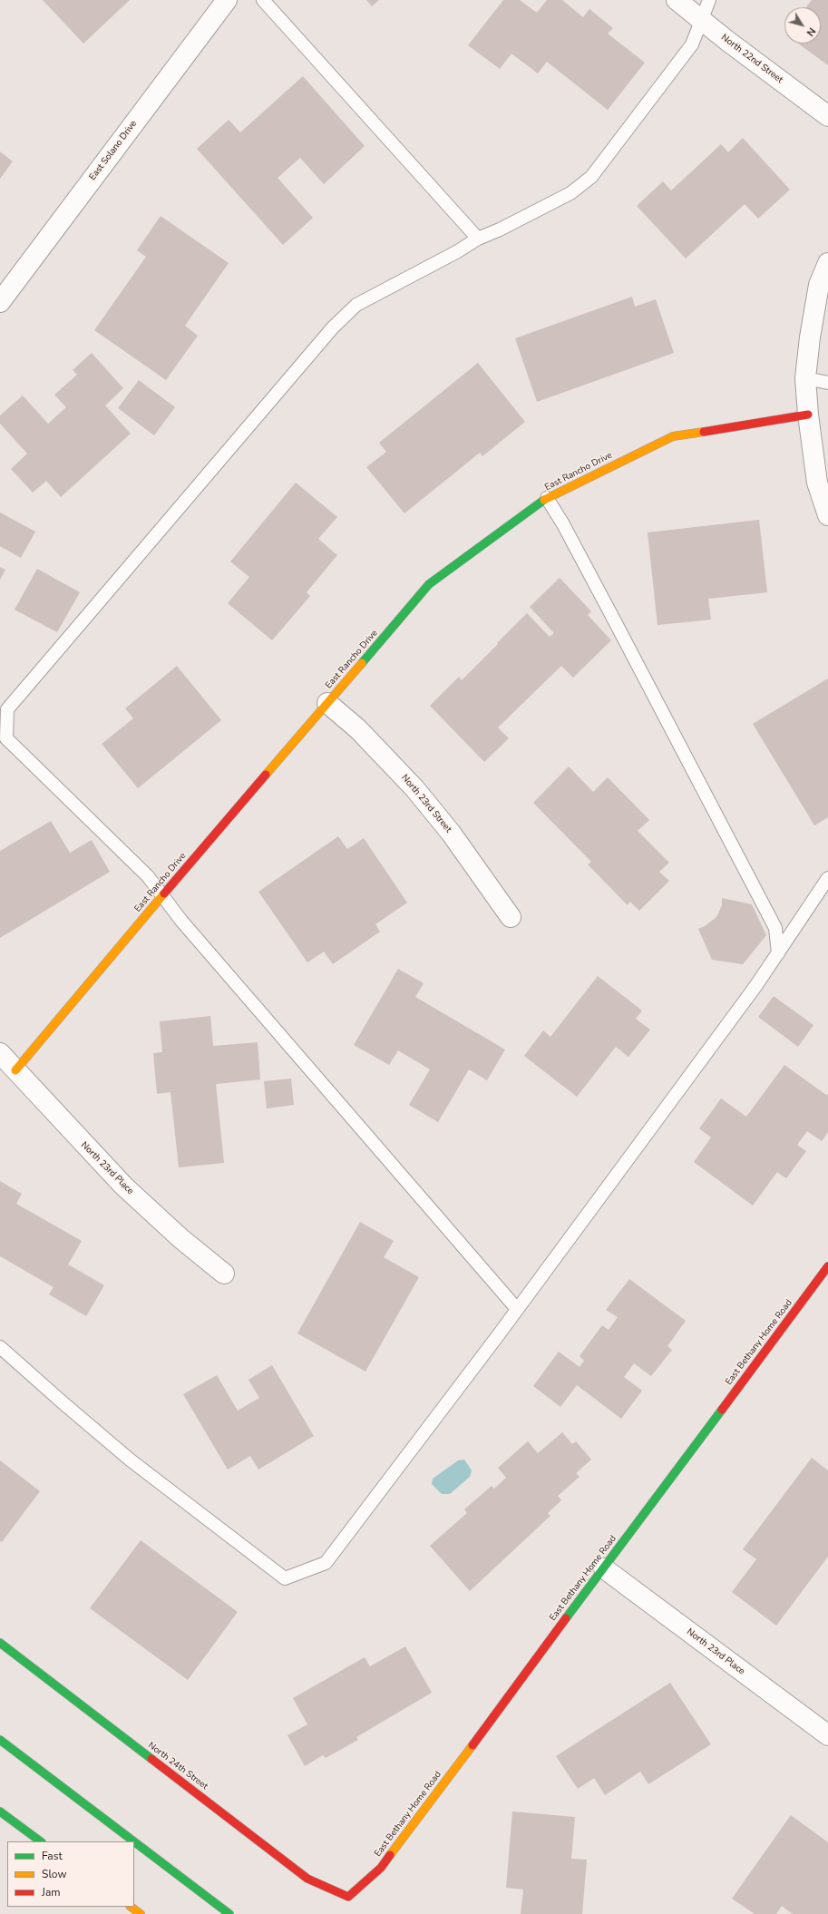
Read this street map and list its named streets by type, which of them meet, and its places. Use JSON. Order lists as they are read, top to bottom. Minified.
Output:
{"streets":{"street":["North 22nd Street","East Solano Drive","East Rancho Drive","North 23rd Street","North 23rd Place","East Bethany Home Road","North 24th Street"]},"crossings":[["East Rancho Drive","North 23rd Street"],["East Rancho Drive","North 23rd Place"],["North 23rd Place","East Bethany Home Road"],["East Bethany Home Road","North 24th Street"]],"legend":["Fast","Slow","Jam"],"north":"bottom right"}
